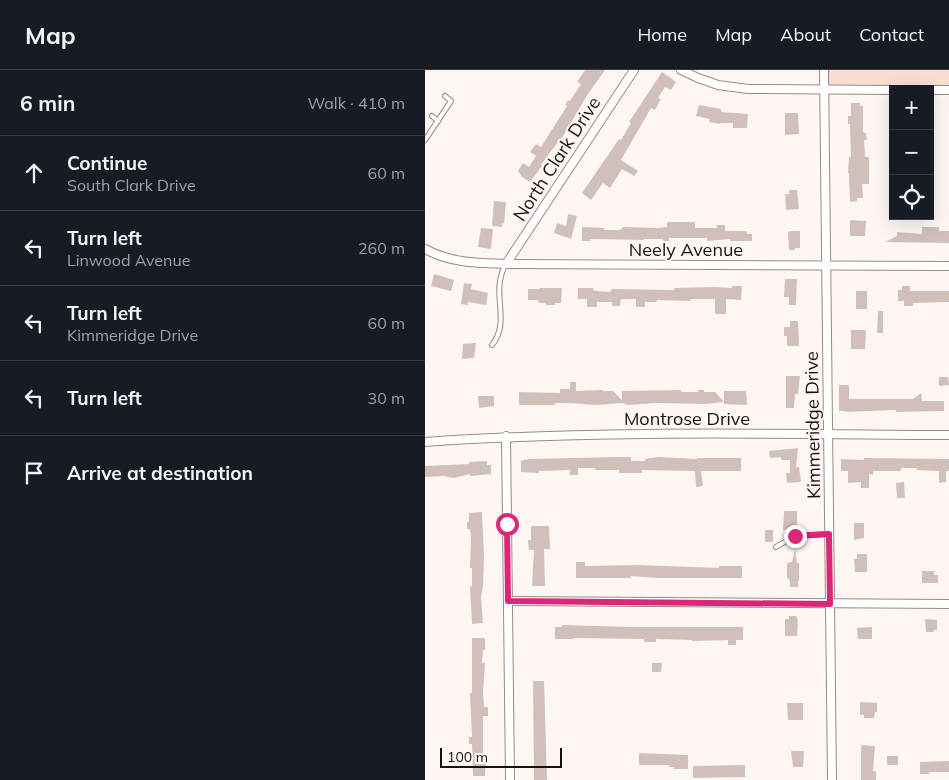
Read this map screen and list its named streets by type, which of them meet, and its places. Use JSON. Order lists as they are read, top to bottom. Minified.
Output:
{"streets":{"street":["North Clark Drive","Neely Avenue","Montrose Drive","Kimmeridge Drive"]},"crossings":[["North Clark Drive","Neely Avenue"],["Neely Avenue","Kimmeridge Drive"],["Montrose Drive","Kimmeridge Drive"]],"scale_bar":"100 m","page":{"header":"Map","nav":["Home","Map","About","Contact"],"heading":["6 min","Walk · 410 m"],"map_buttons":["+","−"],"list":[["Continue","South Clark Drive","60 m"],["Turn left","Linwood Avenue","260 m"],["Turn left","Kimmeridge Drive","60 m"],["Turn left","30 m"],"Arrive at destination"],"scale":"100 m"}}
